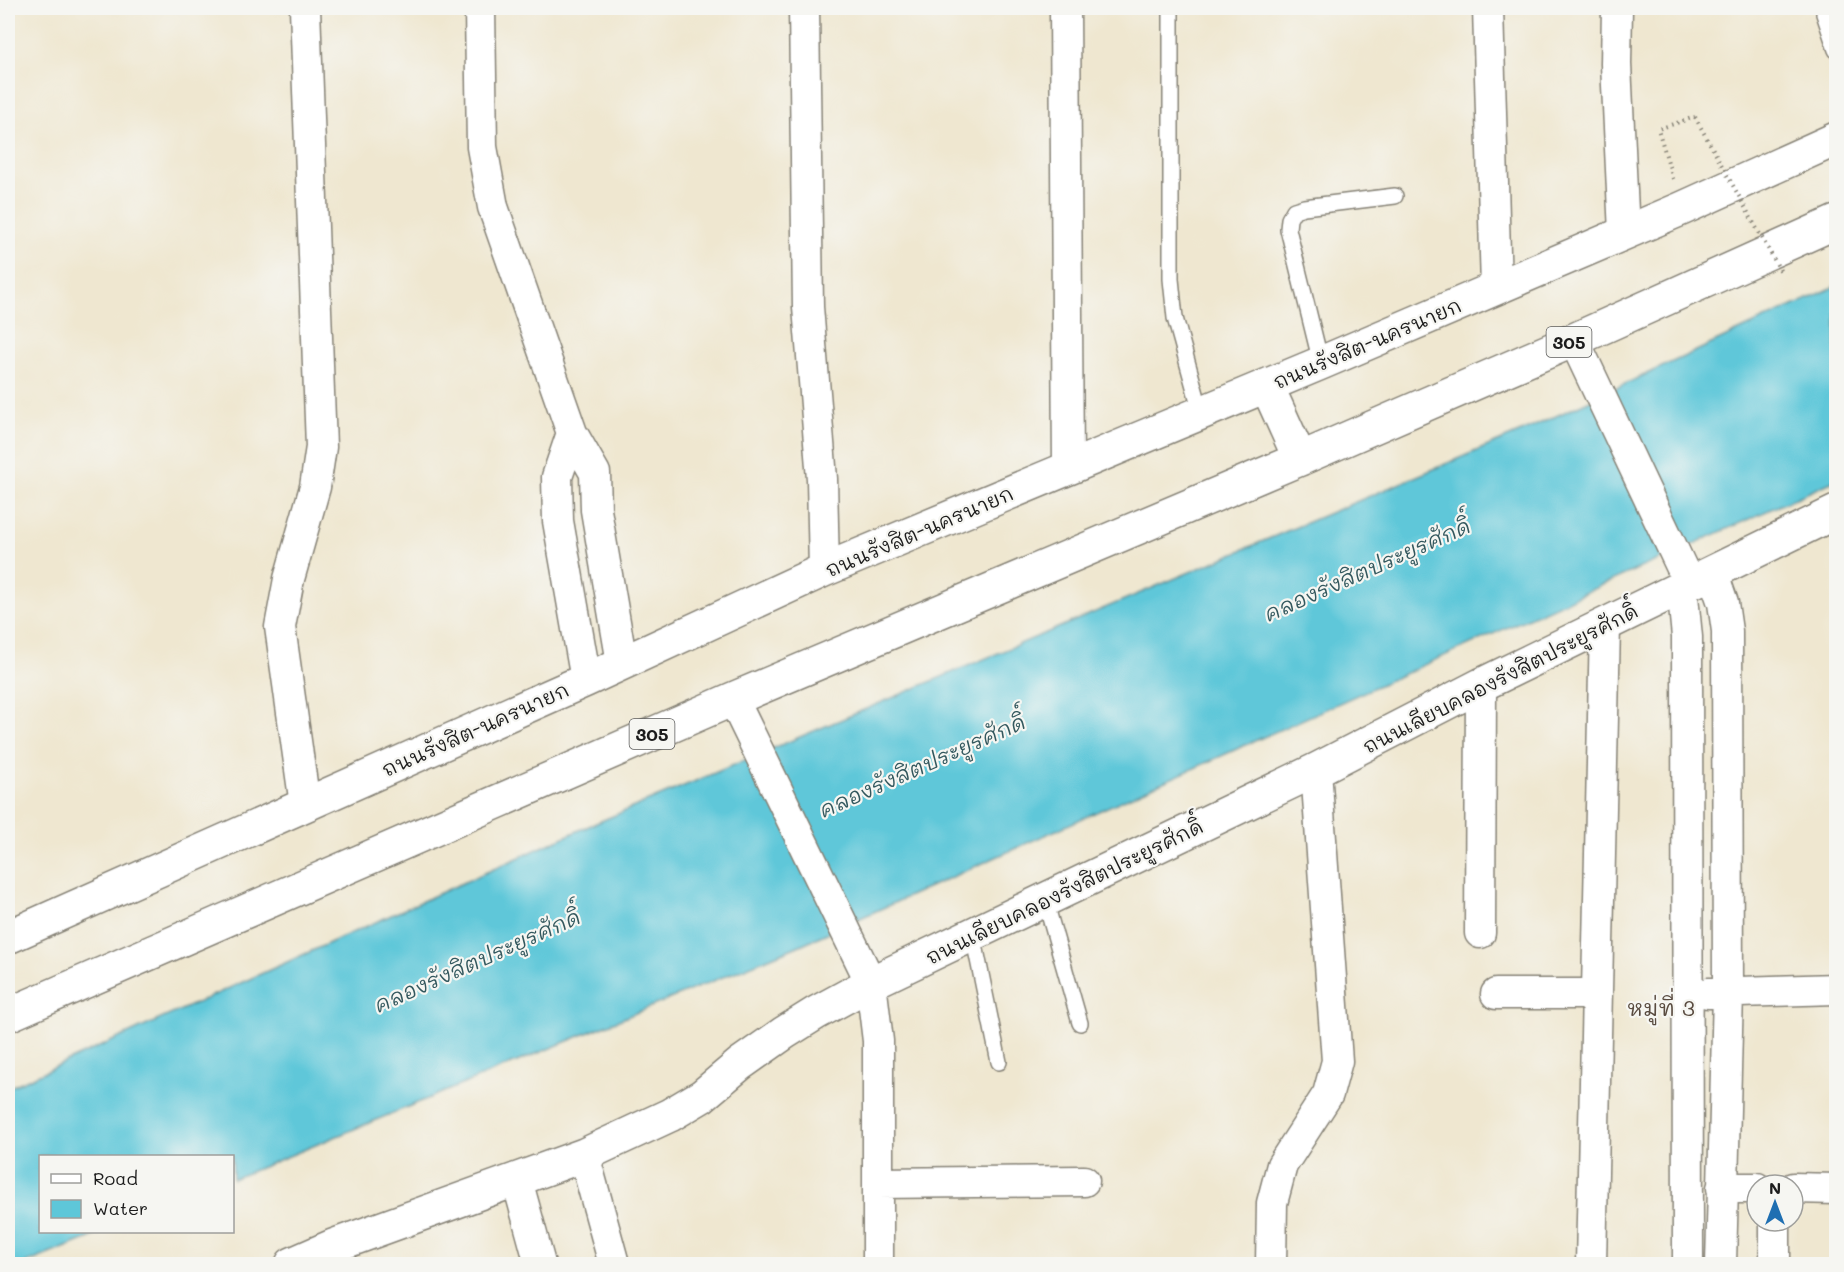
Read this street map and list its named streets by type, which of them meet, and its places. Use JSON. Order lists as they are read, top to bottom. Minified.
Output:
{"streets":{"main road":["305","ถนนรังสิต-นครนายก","ถนนเลียบคลองรังสิตประยูรศักดิ์"]},"districts":["หมู่ที่ 3"],"water":["คลองรังสิตประยูรศักดิ์"],"legend":["Road","Water"],"north":"top"}
